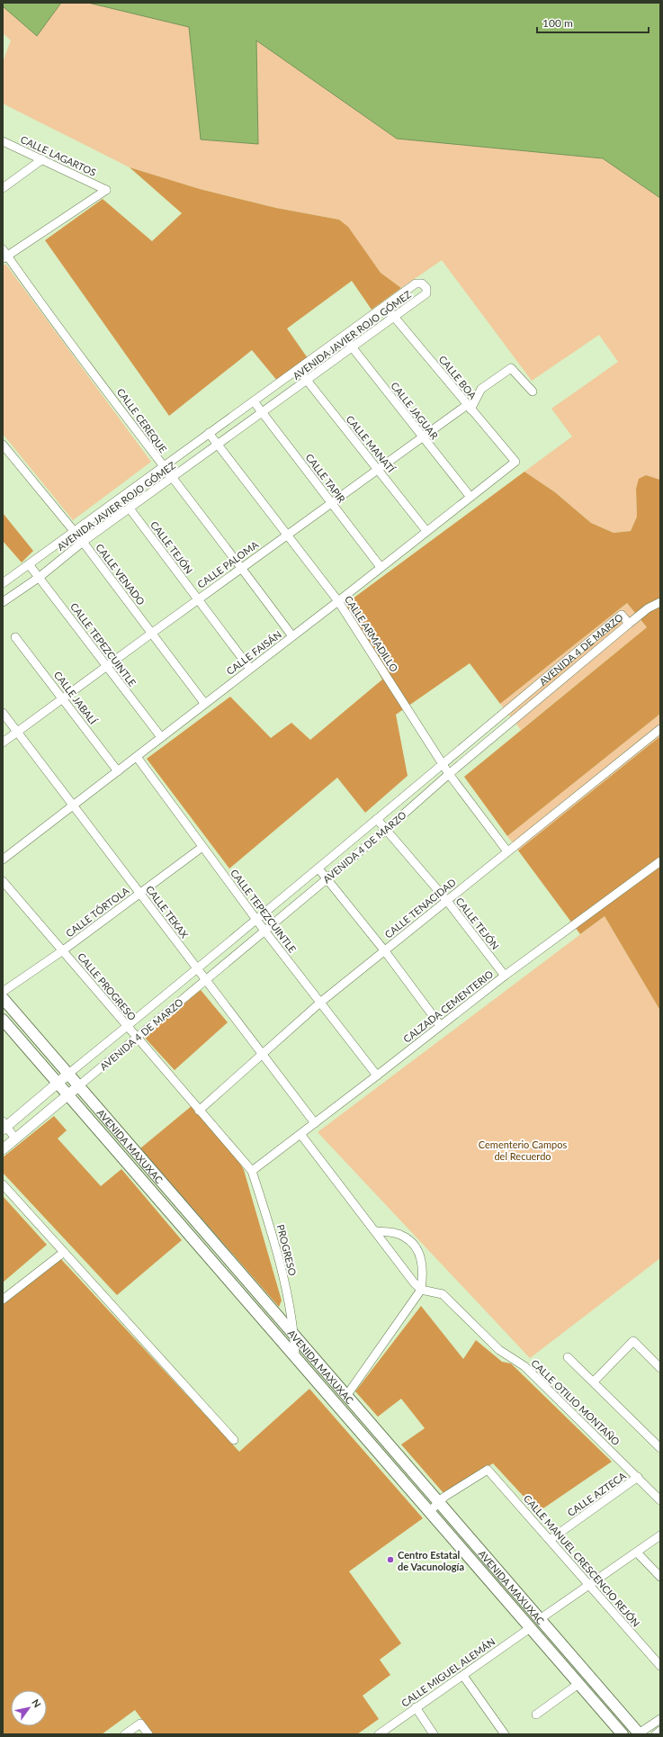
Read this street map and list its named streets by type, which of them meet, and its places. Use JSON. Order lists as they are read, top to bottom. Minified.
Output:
{"streets":{"main road":["AVENIDA MAXUXAC"],"street":["CALLE LAGARTOS","AVENIDA JAVIER ROJO GÓMEZ","CALLE BOA","CALLE JAGUAR","CALLE CEREQUE","CALLE MANATÍ","CALLE TAPIR","CALLE TEJÓN","CALLE PALOMA","CALLE VENADO","CALLE ARMADILLO","CALLE TEPEZCUINTLE","AVENIDA 4 DE MARZO","CALLE FAISÁN","CALLE JABALÍ","CALLE TENACIDAD","CALLE TÓRTOLA","CALLE TEKAX","CALLE PROGRESO","CALZADA CEMENTERIO","PROGRESO","CALLE OTILIO MONTAÑO","CALLE AZTECA","CALLE MANUEL CRESCENCIO REJÓN","CALLE MIGUEL ALEMÁN"]},"crossings":[["CALLE LAGARTOS","CALLE CEREQUE"],["AVENIDA JAVIER ROJO GÓMEZ","CALLE BOA"],["AVENIDA JAVIER ROJO GÓMEZ","CALLE JAGUAR"],["AVENIDA JAVIER ROJO GÓMEZ","CALLE CEREQUE"],["AVENIDA JAVIER ROJO GÓMEZ","CALLE MANATÍ"],["AVENIDA JAVIER ROJO GÓMEZ","CALLE TAPIR"],["AVENIDA JAVIER ROJO GÓMEZ","CALLE TEJÓN"],["AVENIDA JAVIER ROJO GÓMEZ","CALLE VENADO"],["AVENIDA JAVIER ROJO GÓMEZ","CALLE ARMADILLO"],["AVENIDA JAVIER ROJO GÓMEZ","CALLE TEPEZCUINTLE"],["CALLE BOA","CALLE PALOMA"],["CALLE BOA","CALLE FAISÁN"],["CALLE JAGUAR","CALLE PALOMA"],["CALLE JAGUAR","CALLE FAISÁN"],["CALLE CEREQUE","CALLE PALOMA"],["CALLE CEREQUE","CALLE FAISÁN"],["CALLE MANATÍ","CALLE PALOMA"],["CALLE MANATÍ","CALLE FAISÁN"],["CALLE TAPIR","CALLE PALOMA"],["CALLE TAPIR","CALLE FAISÁN"],["CALLE TEJÓN","CALLE PALOMA"],["CALLE TEJÓN","AVENIDA 4 DE MARZO"],["CALLE TEJÓN","CALLE FAISÁN"],["CALLE TEJÓN","CALLE TENACIDAD"],["CALLE TEJÓN","CALZADA CEMENTERIO"],["CALLE PALOMA","CALLE VENADO"],["CALLE PALOMA","CALLE ARMADILLO"],["CALLE PALOMA","CALLE TEPEZCUINTLE"],["CALLE PALOMA","CALLE JABALÍ"],["CALLE PALOMA","CALLE TEKAX"],["CALLE VENADO","CALLE FAISÁN"],["CALLE ARMADILLO","AVENIDA 4 DE MARZO"],["CALLE ARMADILLO","CALLE FAISÁN"],["CALLE ARMADILLO","CALLE TENACIDAD"],["CALLE TEPEZCUINTLE","AVENIDA 4 DE MARZO"],["CALLE TEPEZCUINTLE","CALLE FAISÁN"],["CALLE TEPEZCUINTLE","CALLE TENACIDAD"],["CALLE TEPEZCUINTLE","CALLE TÓRTOLA"],["CALLE TEPEZCUINTLE","CALZADA CEMENTERIO"],["AVENIDA 4 DE MARZO","CALLE TEKAX"],["AVENIDA 4 DE MARZO","CALLE PROGRESO"],["AVENIDA 4 DE MARZO","AVENIDA MAXUXAC"],["CALLE FAISÁN","CALLE JABALÍ"],["CALLE FAISÁN","CALLE TEKAX"],["CALLE TENACIDAD","CALLE TEKAX"],["CALLE TENACIDAD","CALLE PROGRESO"],["CALLE TÓRTOLA","CALLE TEKAX"],["CALLE TÓRTOLA","CALLE PROGRESO"],["CALLE TEKAX","CALZADA CEMENTERIO"],["CALLE PROGRESO","CALZADA CEMENTERIO"],["CALLE PROGRESO","PROGRESO"],["CALZADA CEMENTERIO","PROGRESO"],["AVENIDA MAXUXAC","PROGRESO"],["AVENIDA MAXUXAC","CALLE MANUEL CRESCENCIO REJÓN"],["AVENIDA MAXUXAC","CALLE MIGUEL ALEMÁN"],["CALLE OTILIO MONTAÑO","CALLE AZTECA"],["CALLE AZTECA","CALLE MANUEL CRESCENCIO REJÓN"]],"parks":["Cementerio Campos del Recuerdo"],"places":["Centro Estatal de Vacunología"],"scale_bar":"100 m","north":"top right"}
